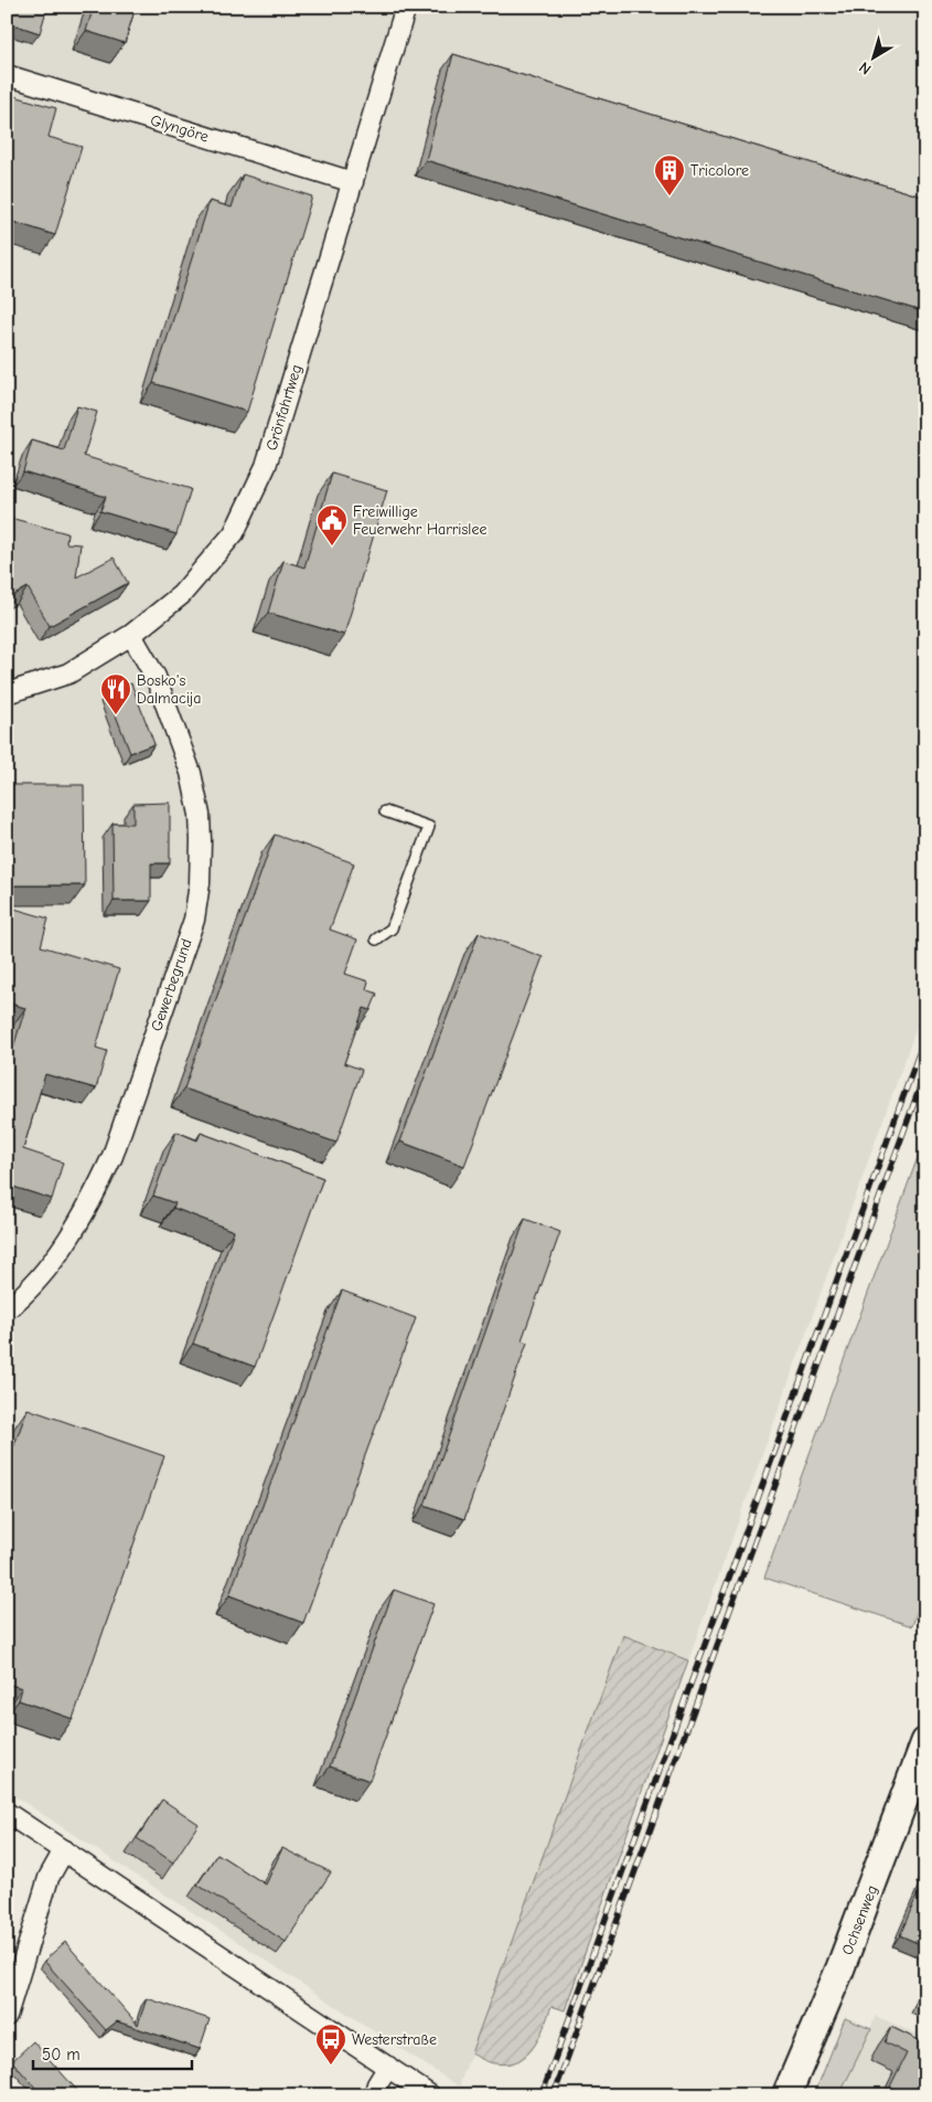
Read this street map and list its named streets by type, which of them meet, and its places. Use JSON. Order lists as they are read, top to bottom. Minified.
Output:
{"streets":{"main road":["Ochsenweg"],"street":["Glyngöre","Grönfahrtweg","Gewerbegrund"]},"crossings":[["Glyngöre","Grönfahrtweg"],["Grönfahrtweg","Gewerbegrund"]],"places":{"building":["Tricolore"],"public building":["Freiwillige Feuerwehr Harrislee"],"restaurant":["Bosko's Dalmacija"],"bus stop":["Westerstraße"]},"scale_bar":"50 m","north":"bottom left"}
